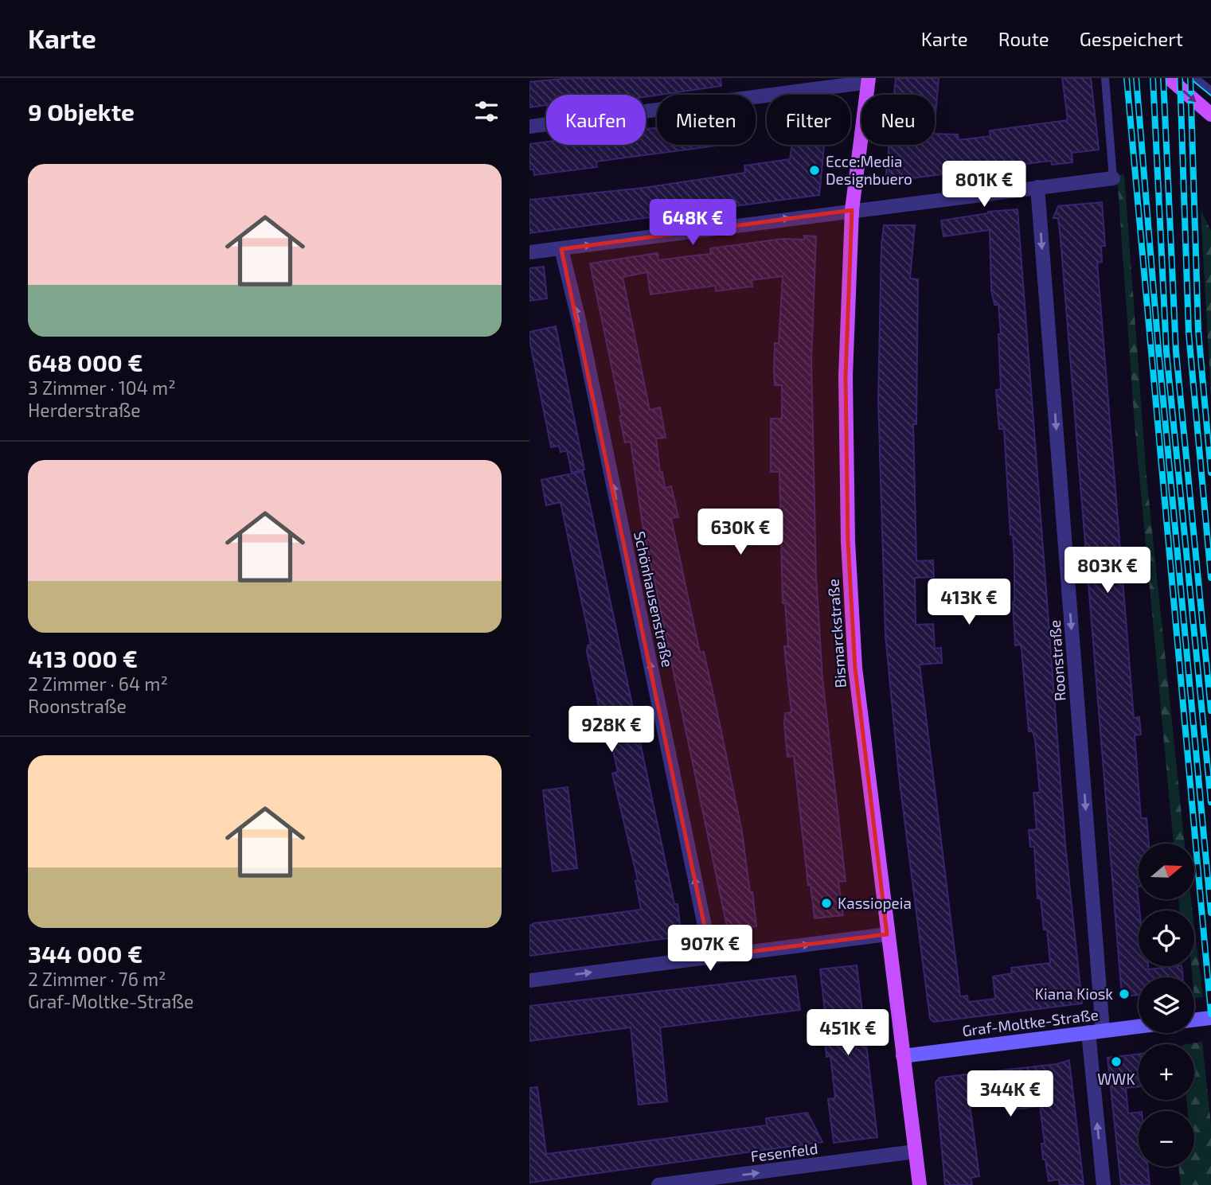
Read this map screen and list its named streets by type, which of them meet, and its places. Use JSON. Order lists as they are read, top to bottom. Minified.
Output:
{"streets":{"main road":["Bismarckstraße","Graf-Moltke-Straße"],"street":["Schönhausenstraße","Roonstraße","Fesenfeld"]},"crossings":[["Bismarckstraße","Graf-Moltke-Straße"],["Bismarckstraße","Fesenfeld"],["Roonstraße","Graf-Moltke-Straße"]],"one_way":["Schönhausenstraße","Roonstraße","Fesenfeld"],"places":["Ecce:Media Designbuero","Kassiopeia","Kiana Kiosk","WWK"],"north":"right","page":{"header":"Karte","nav":["Karte","Route","Gespeichert"],"heading":"9 Objekte","chip":["Kaufen","Mieten","Filter","Neu"],"list":[{"name":"648 000 €","note":"3 Zimmer · 104 m² · Herderstraße"},{"name":"413 000 €","note":"2 Zimmer · 64 m² · Roonstraße"},{"name":"344 000 €","note":"2 Zimmer · 76 m² · Graf-Moltke-Straße"}],"price":["801K €","648K €","630K €","803K €","413K €","928K €","907K €","451K €","344K €"],"map_buttons":["+","−"]}}
